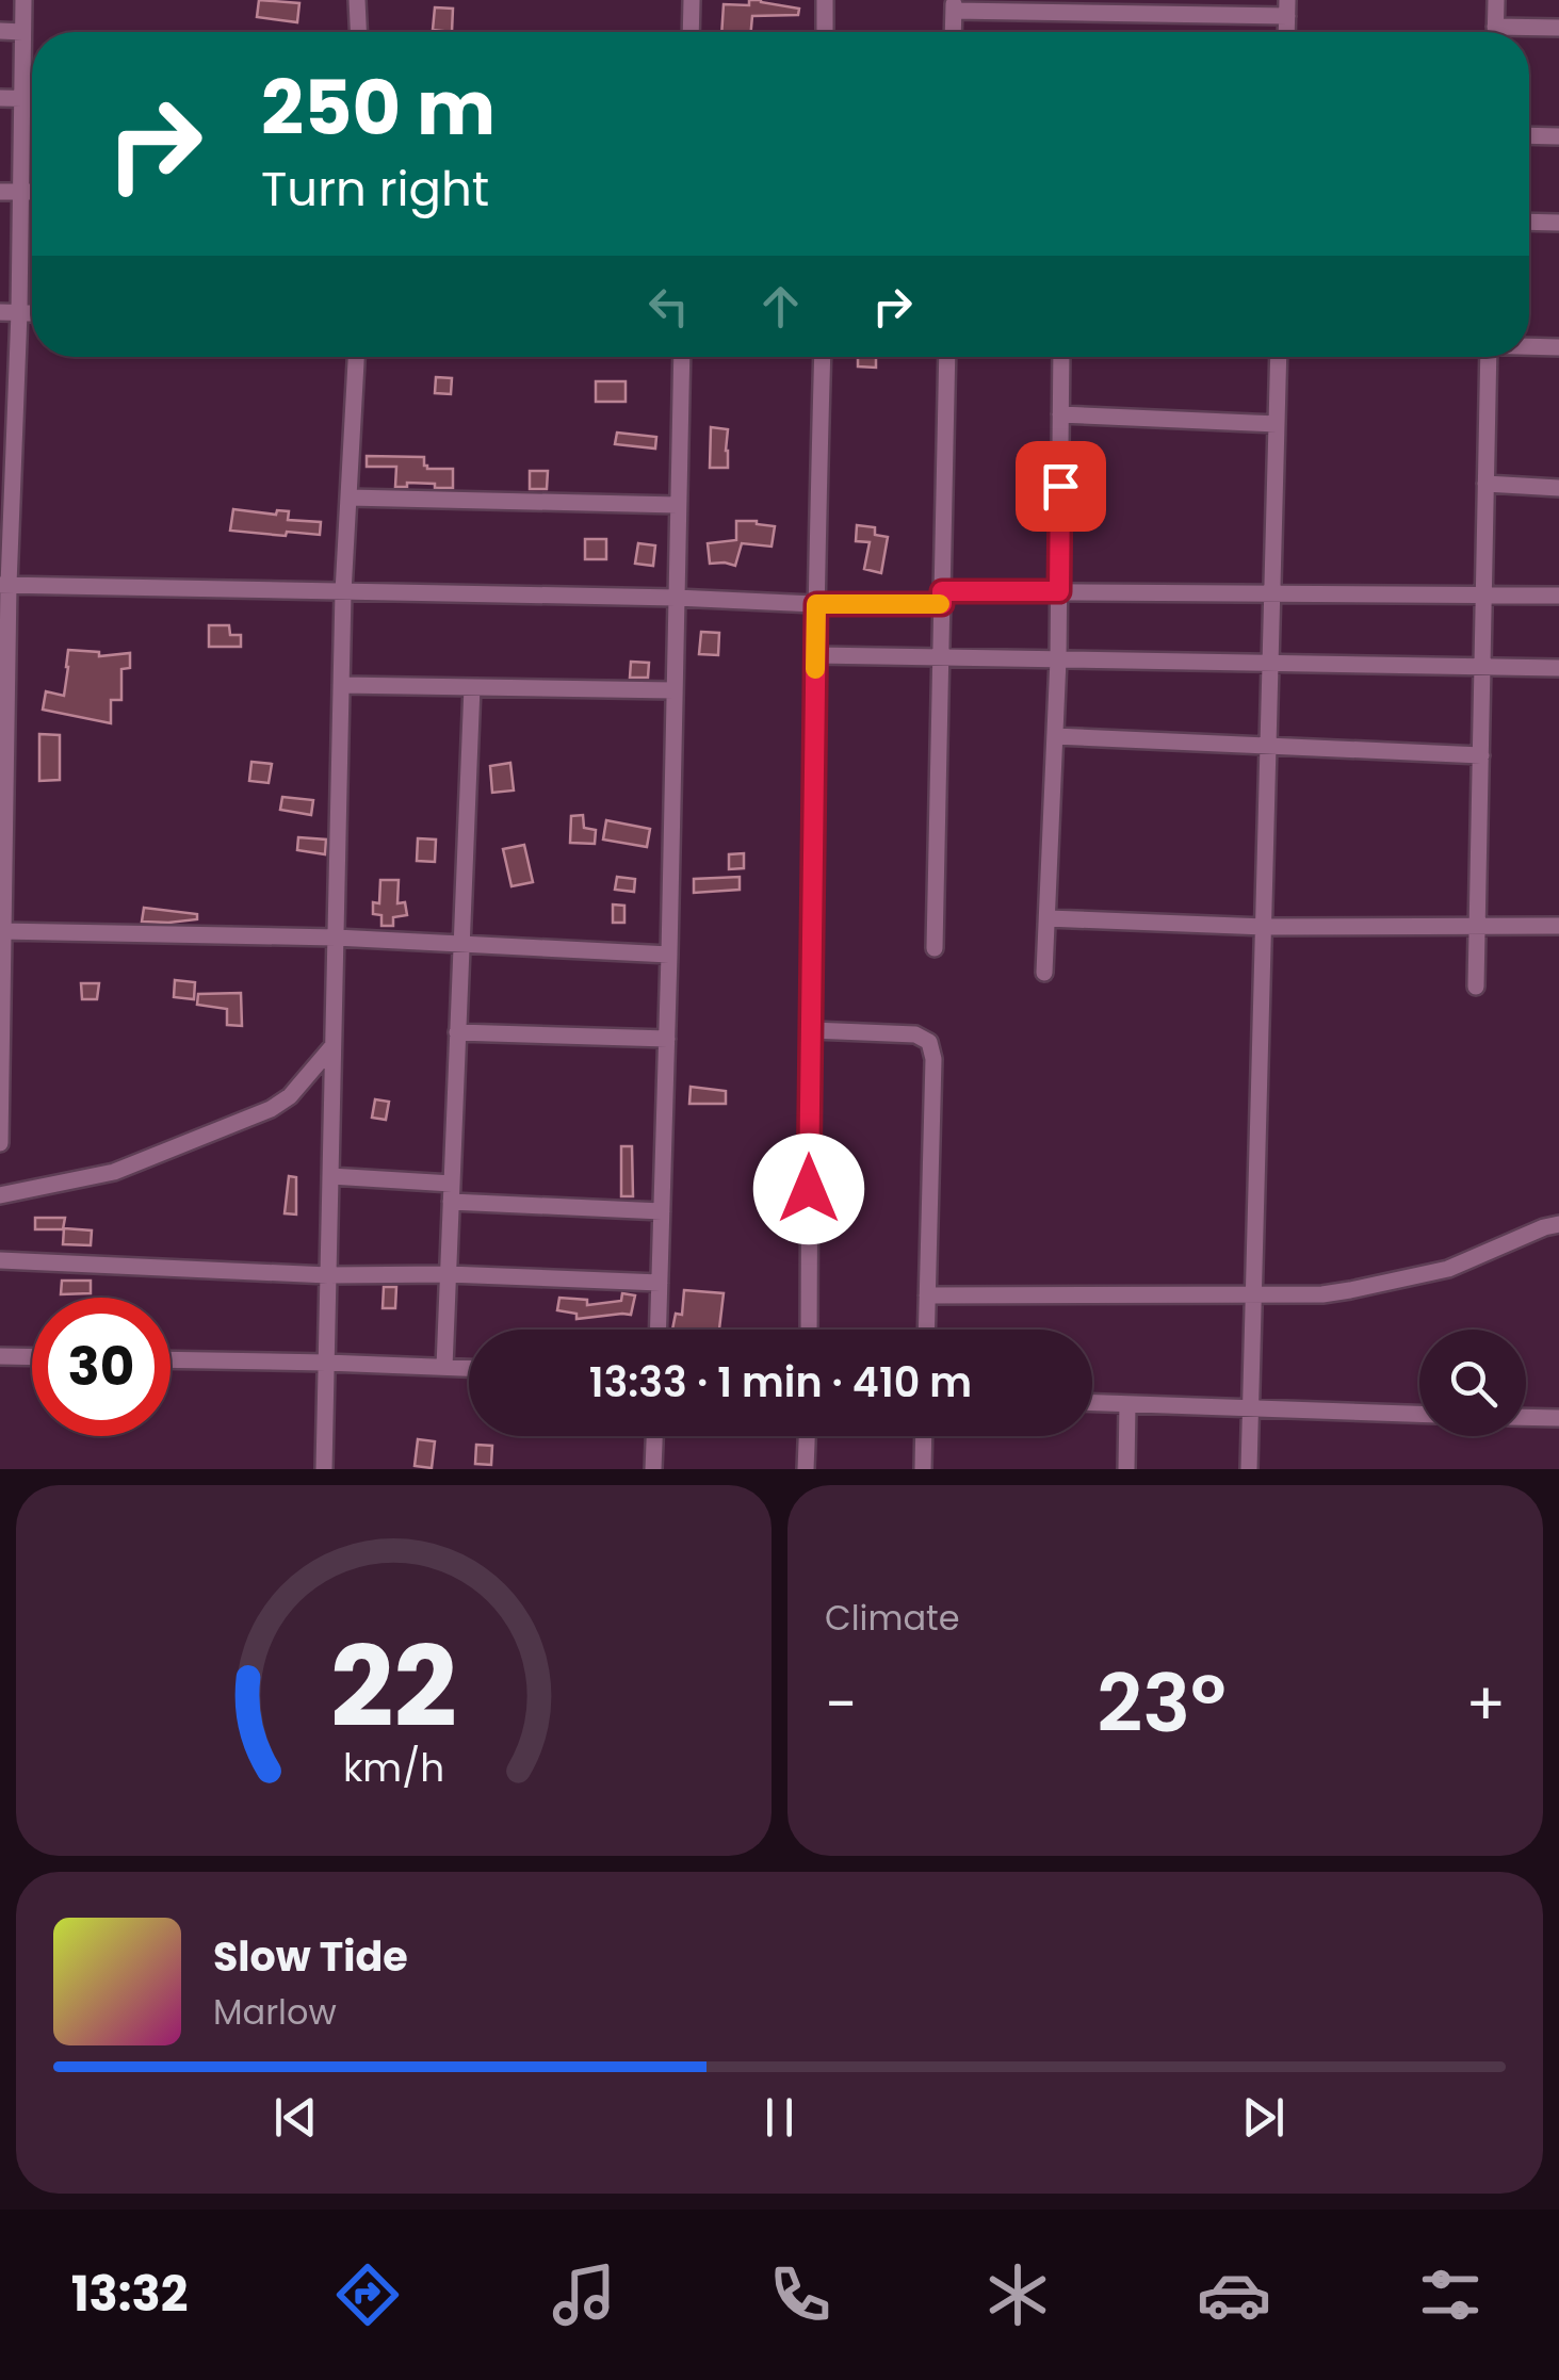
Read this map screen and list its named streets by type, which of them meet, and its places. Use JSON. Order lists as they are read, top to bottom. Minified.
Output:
{"page":{"turn":["250 m","Turn right"],"limit":"30","trip":"13:33 · 1 min · 410 m","tile":"Climate","heat":["−","23°","+"],"song":["Slow Tide","Marlow"],"tabs":"13:32","gauge":["22","km/h"]}}
